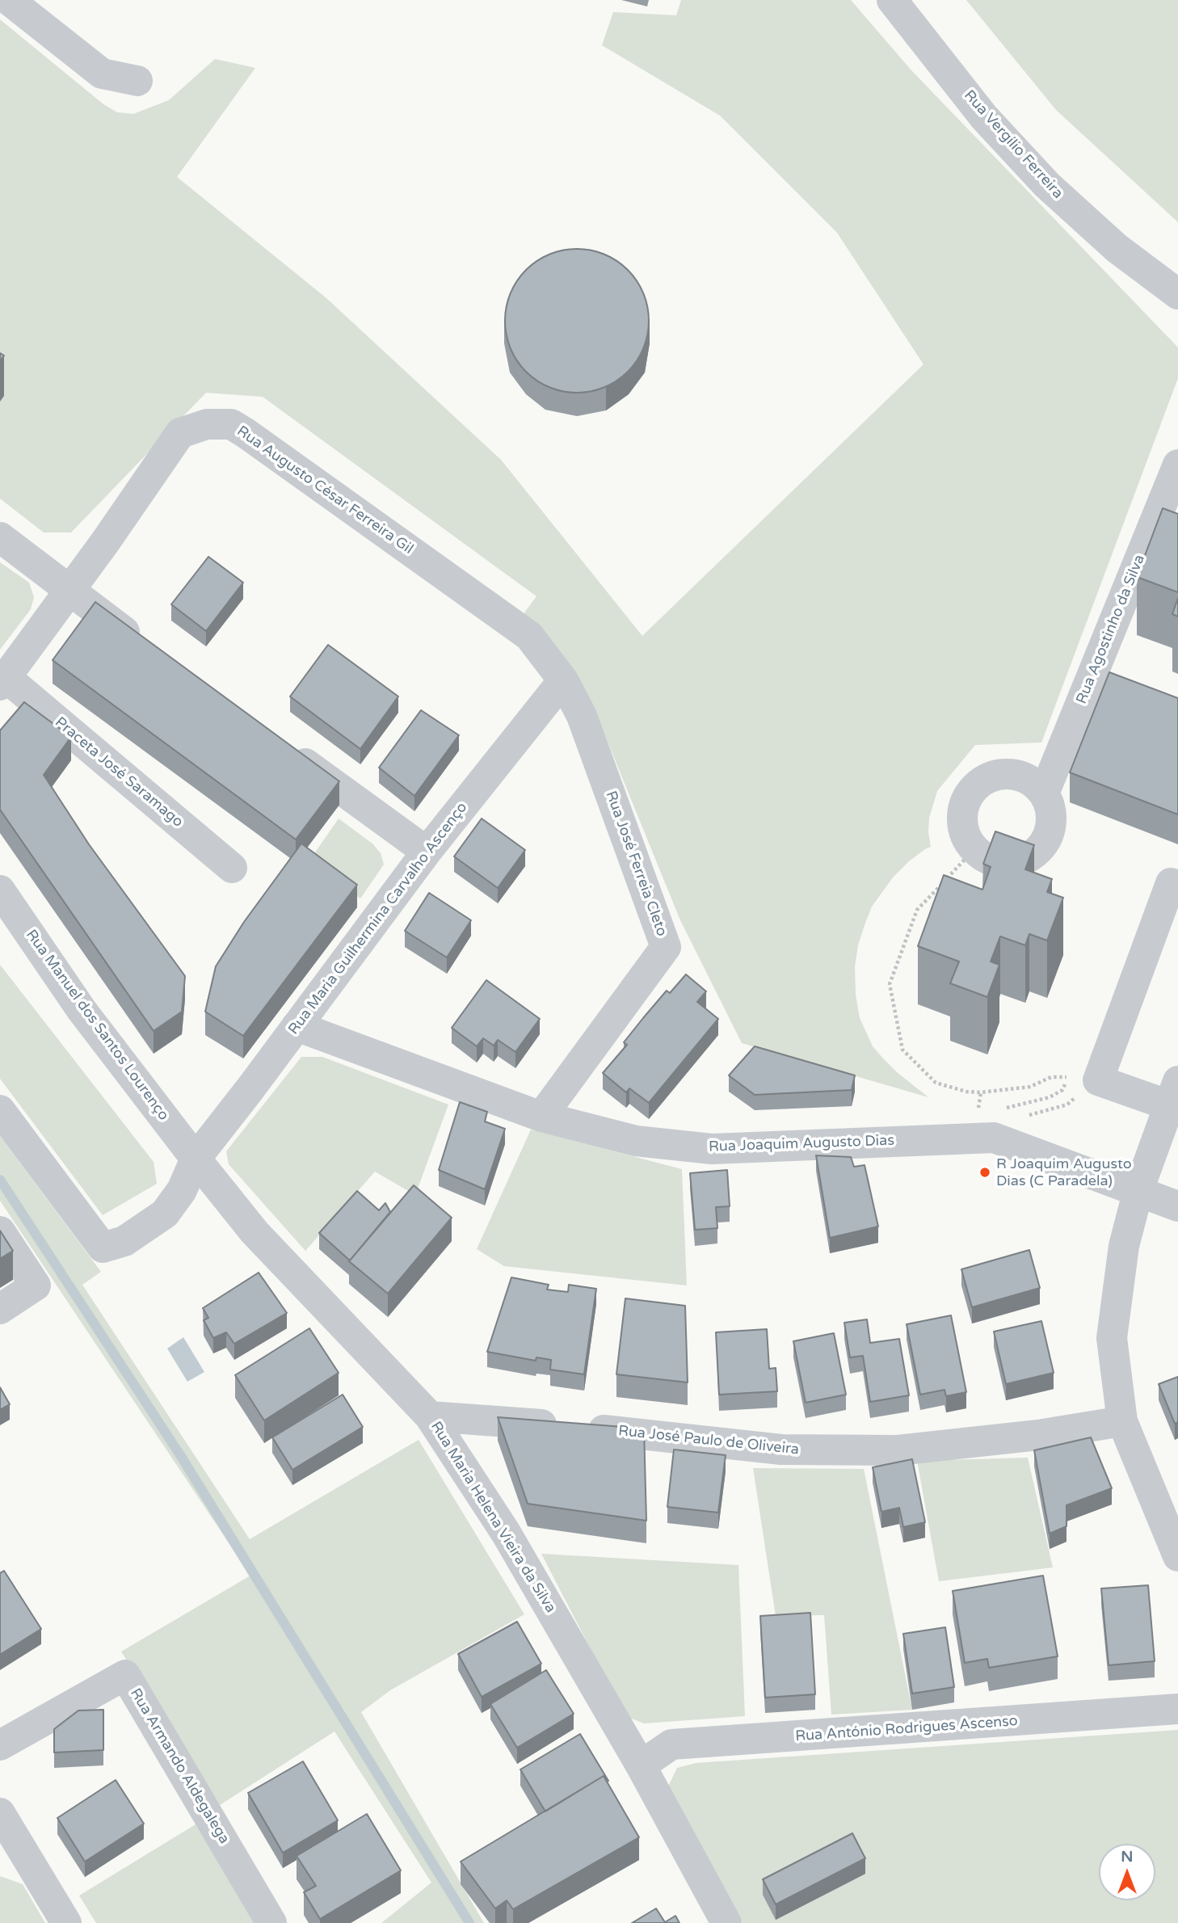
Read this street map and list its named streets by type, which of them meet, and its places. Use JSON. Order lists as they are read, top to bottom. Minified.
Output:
{"streets":{"street":["Rua Vergílio Ferreira","Rua Augusto César Ferreira Gil","Rua Agostinho da Silva","Praceta José Saramago","Rua José Ferreia Cleto","Rua Maria Guilhermina Carvalho Ascenço","Rua Manuel dos Santos Lourenço","Rua Joaquim Augusto Dias","Rua José Paulo de Oliveira","Rua Maria Helena Vieira da Silva","Rua António Rodrigues Ascenso","Rua Armando Aldegalega"]},"crossings":[["Rua Augusto César Ferreira Gil","Praceta José Saramago"],["Rua Augusto César Ferreira Gil","Rua José Ferreia Cleto"],["Rua Augusto César Ferreira Gil","Rua Maria Guilhermina Carvalho Ascenço"],["Rua José Ferreia Cleto","Rua Maria Guilhermina Carvalho Ascenço"],["Rua José Ferreia Cleto","Rua Joaquim Augusto Dias"],["Rua Maria Guilhermina Carvalho Ascenço","Rua Manuel dos Santos Lourenço"],["Rua Maria Guilhermina Carvalho Ascenço","Rua Joaquim Augusto Dias"],["Rua Maria Guilhermina Carvalho Ascenço","Rua Maria Helena Vieira da Silva"],["Rua Manuel dos Santos Lourenço","Rua Maria Helena Vieira da Silva"],["Rua José Paulo de Oliveira","Rua Maria Helena Vieira da Silva"],["Rua Maria Helena Vieira da Silva","Rua António Rodrigues Ascenso"]],"places":["R Joaquim Augusto Dias (C Paradela)"],"north":"top"}
